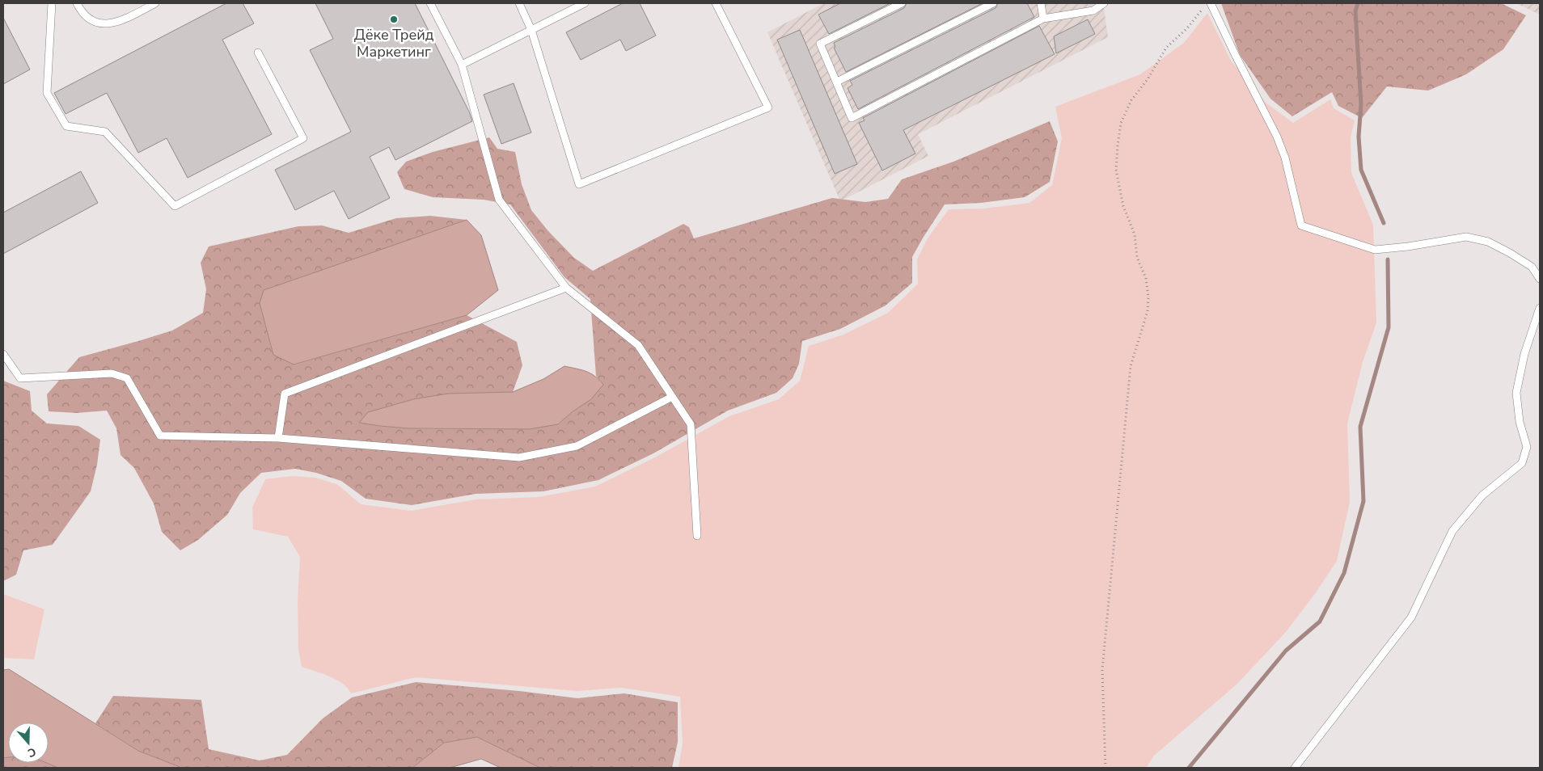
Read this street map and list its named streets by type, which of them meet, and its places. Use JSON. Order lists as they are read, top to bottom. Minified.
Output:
{"places":["Дёке Трейд Маркетинг"],"north":"bottom"}
